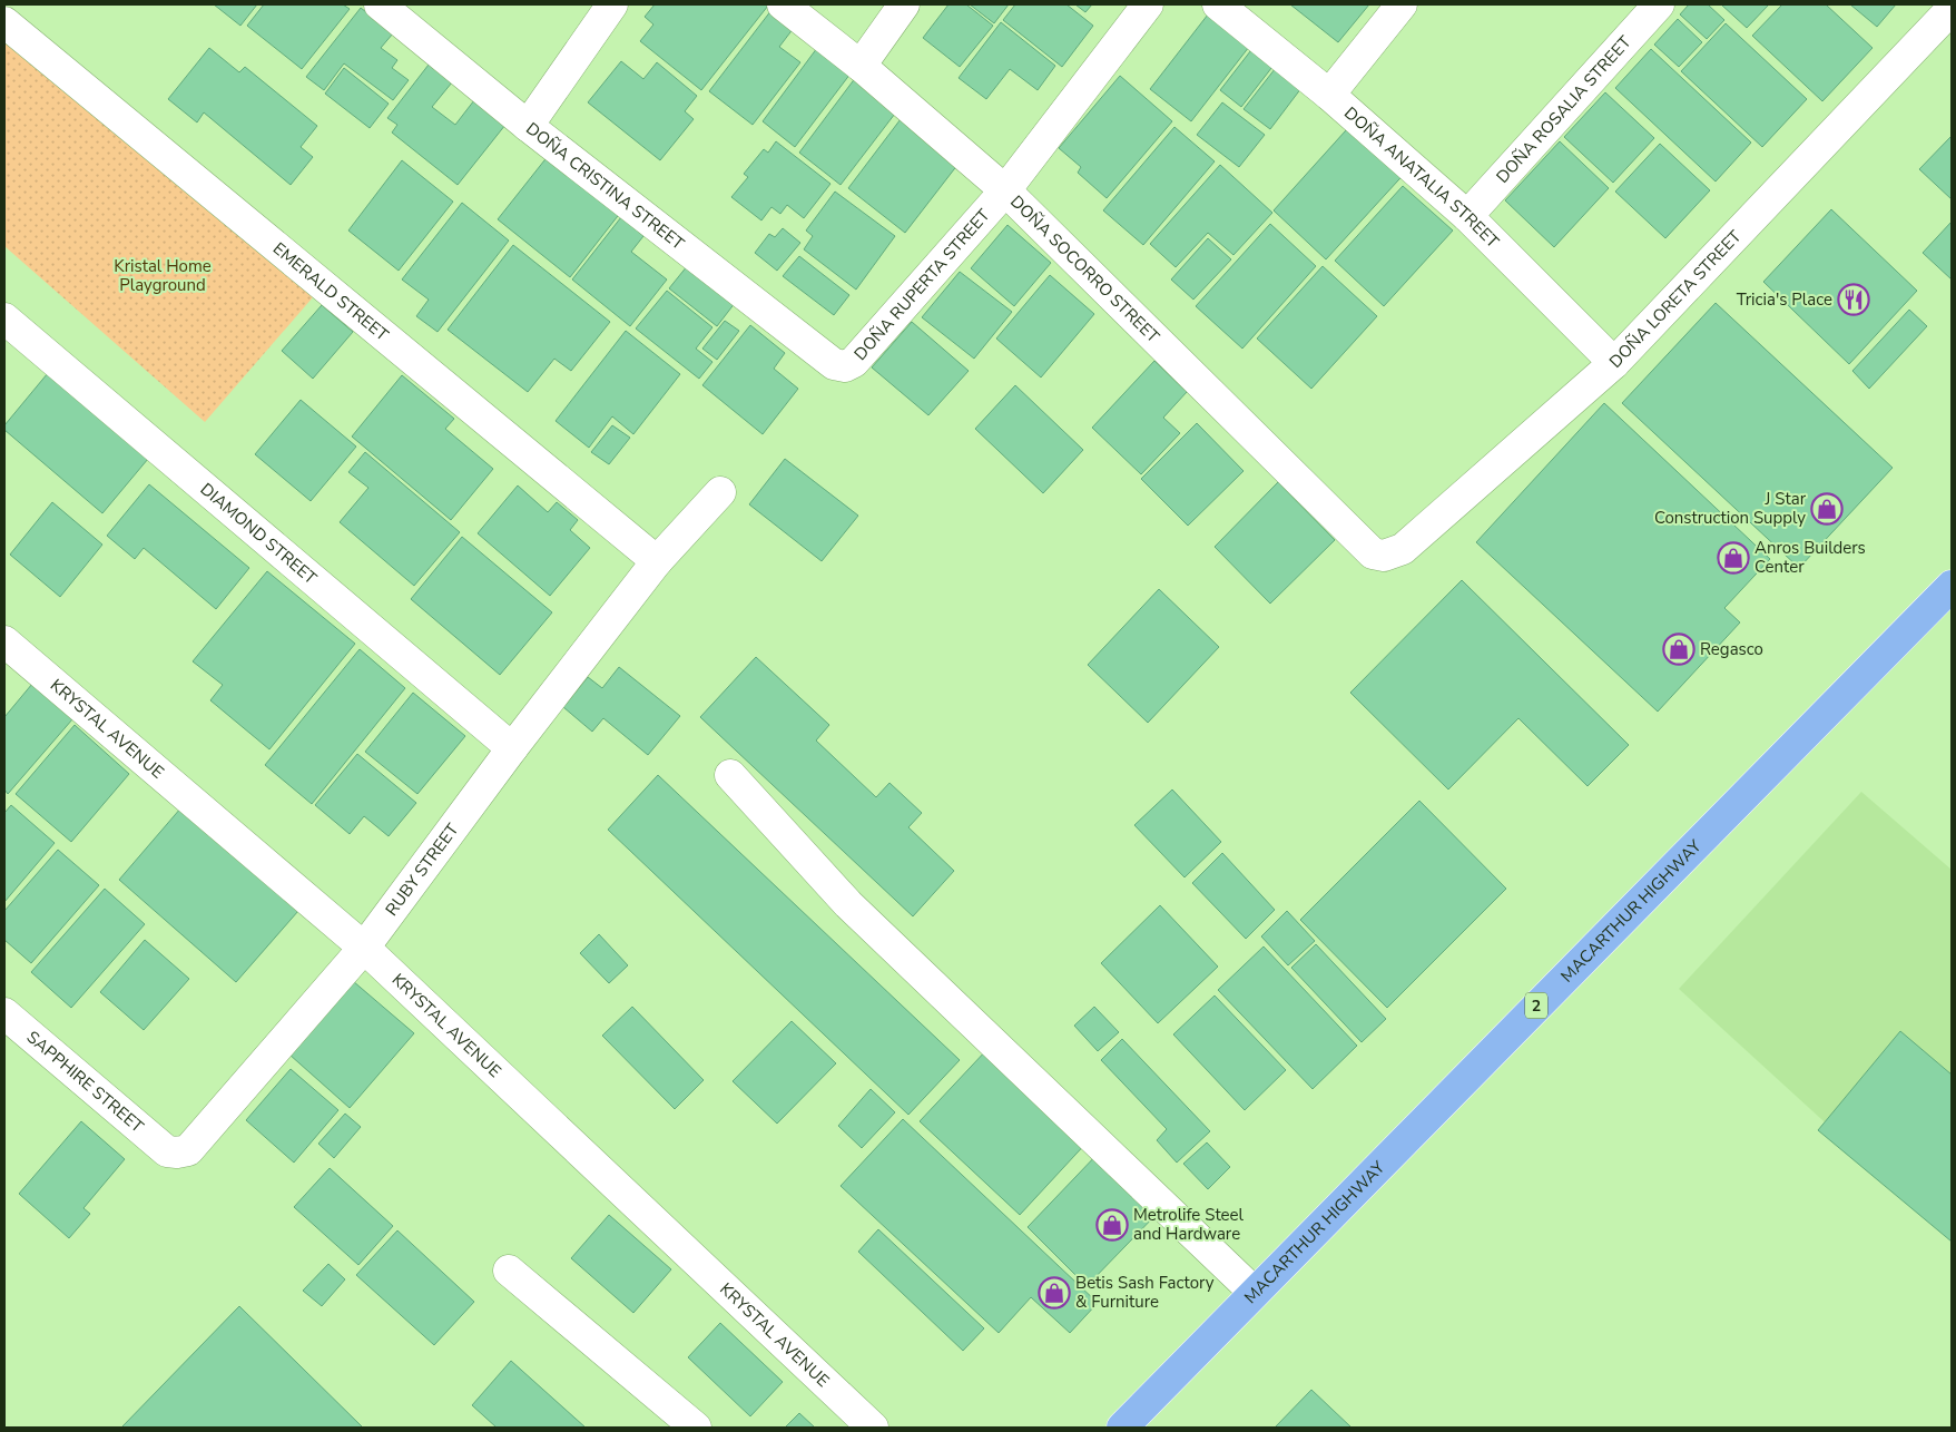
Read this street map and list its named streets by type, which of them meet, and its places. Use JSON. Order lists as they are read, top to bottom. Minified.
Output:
{"streets":{"highway":["MACARTHUR HIGHWAY","2"],"street":["DOÑA ROSALIA STREET","DOÑA ANATALIA STREET","DOÑA CRISTINA STREET","DOÑA SOCORRO STREET","DOÑA RUPERTA STREET","EMERALD STREET","DOÑA LORETA STREET","DIAMOND STREET","KRYSTAL AVENUE","RUBY STREET","SAPPHIRE STREET"]},"crossings":[["DOÑA ROSALIA STREET","DOÑA ANATALIA STREET"],["DOÑA ANATALIA STREET","DOÑA LORETA STREET"],["DOÑA CRISTINA STREET","DOÑA RUPERTA STREET"],["DOÑA SOCORRO STREET","DOÑA RUPERTA STREET"],["DOÑA SOCORRO STREET","DOÑA LORETA STREET"],["EMERALD STREET","RUBY STREET"],["DIAMOND STREET","RUBY STREET"],["KRYSTAL AVENUE","RUBY STREET"],["RUBY STREET","SAPPHIRE STREET"]],"parks":["Kristal Home Playground"],"places":{"restaurant":["Tricia's Place"],"shop":["J Star Construction Supply","Anros Builders Center","Regasco","Metrolife Steel and Hardware","Betis Sash Factory & Furniture"]}}
